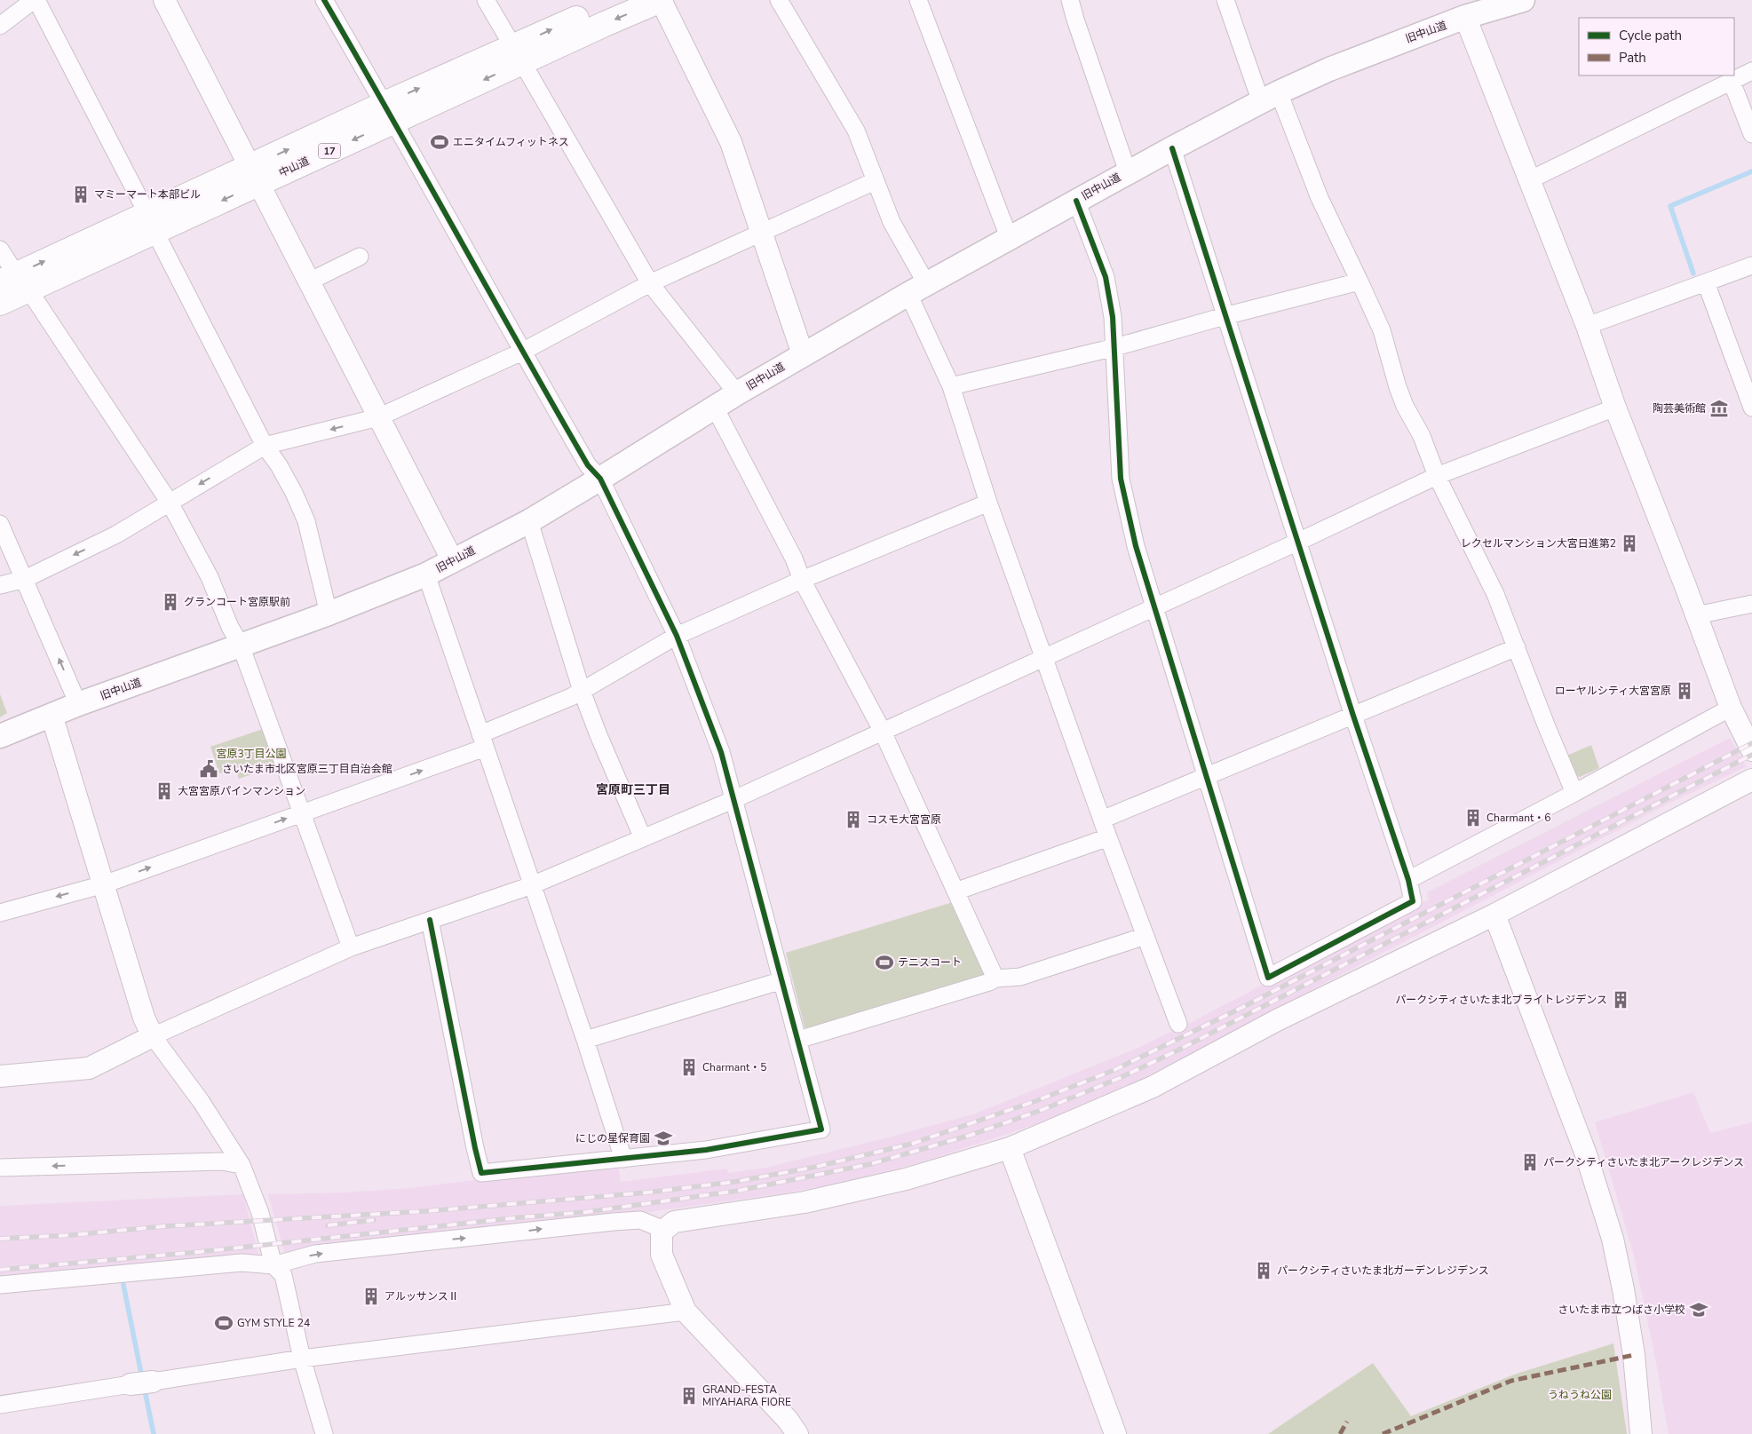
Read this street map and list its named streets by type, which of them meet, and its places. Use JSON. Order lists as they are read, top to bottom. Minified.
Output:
{"streets":{"highway":["17","中山道"],"main road":["旧中山道"]},"districts":["宮原町三丁目"],"parks":["宮原3丁目公園","うねうね公園"],"places":{"sports":["エニタイムフィットネス","テニスコート","GYM STYLE 24"],"building":["マミーマート本部ビル","レクセルマンション大宮日進第2","グランコート宮原駅前","ローヤルシティ大宮宮原","大宮宮原パインマンション","Charmant・6","コスモ大宮宮原","パークシティさいたま北ブライトレジデンス","Charmant・5","パークシティさいたま北アークレジデンス","パークシティさいたま北ガーデンレジデンス","アルッサンスⅡ","GRAND-FESTA MIYAHARA FIORE"],"museum":["陶芸美術館"],"public building":["さいたま市北区宮原三丁目自治会館"],"school or university":["にじの星保育園","さいたま市立つばさ小学校"]},"legend":["Cycle path","Path"]}
